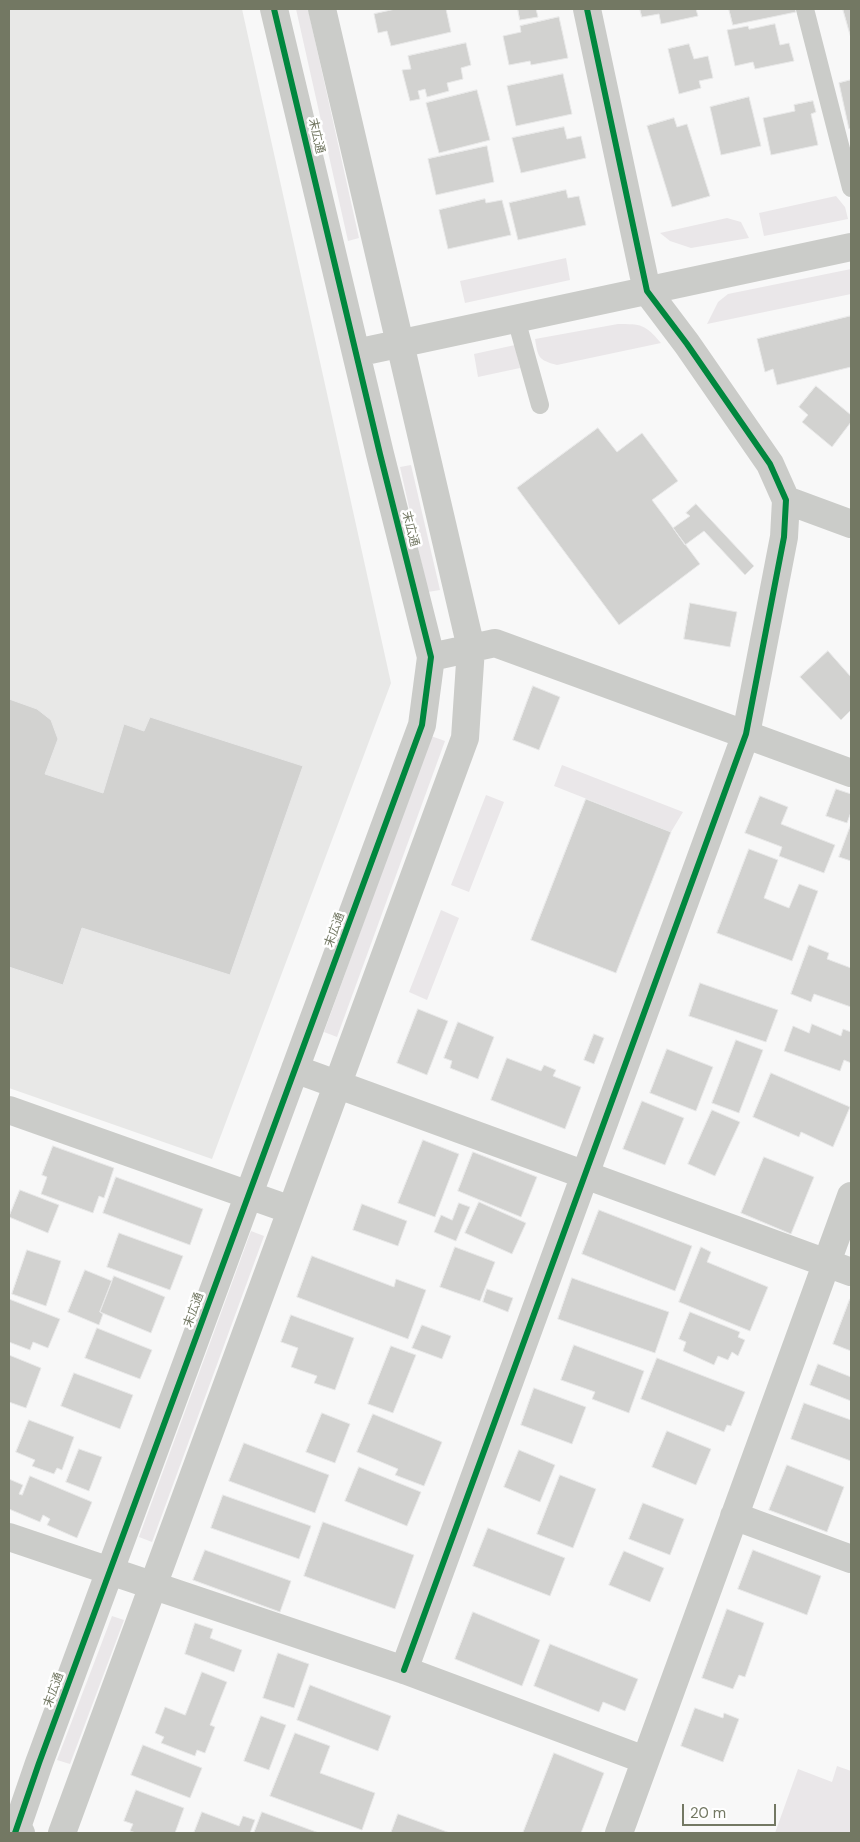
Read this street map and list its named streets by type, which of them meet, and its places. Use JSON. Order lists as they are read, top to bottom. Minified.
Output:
{"streets":{"street":["末広通"]},"scale_bar":"20 m"}
